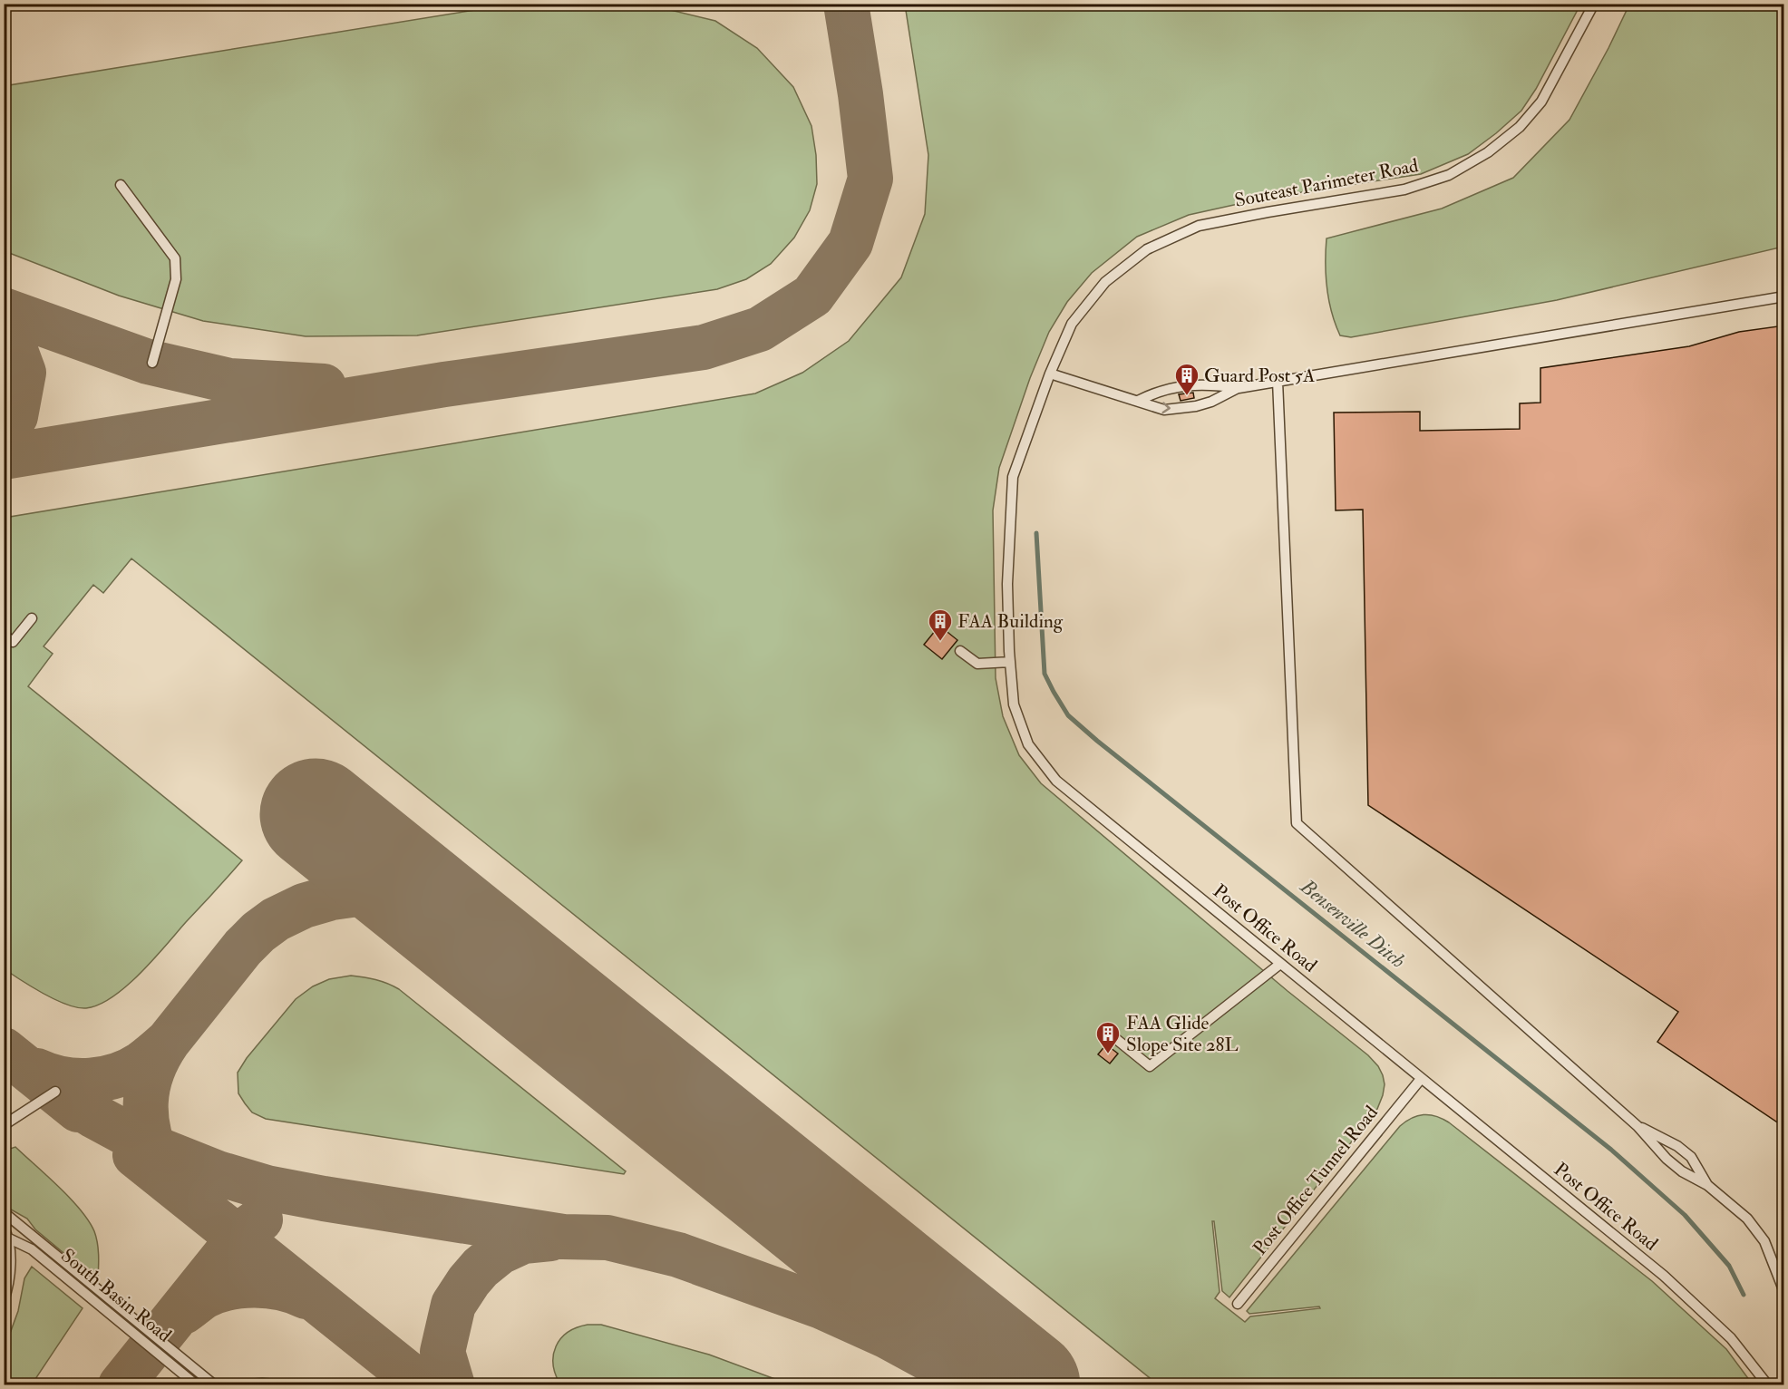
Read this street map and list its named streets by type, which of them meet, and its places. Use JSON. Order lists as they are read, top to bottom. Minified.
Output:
{"streets":{"lane":["Souteast Parimeter Road","Post Office Road","Post Office Tunnel Road","South Basin Road"]},"crossings":[["Souteast Parimeter Road","Post Office Road"],["Post Office Road","Post Office Tunnel Road"]],"water":["Bensenville Ditch"],"places":{"building":["Guard Post 5A","FAA Building","FAA Glide Slope Site 28L"]}}
